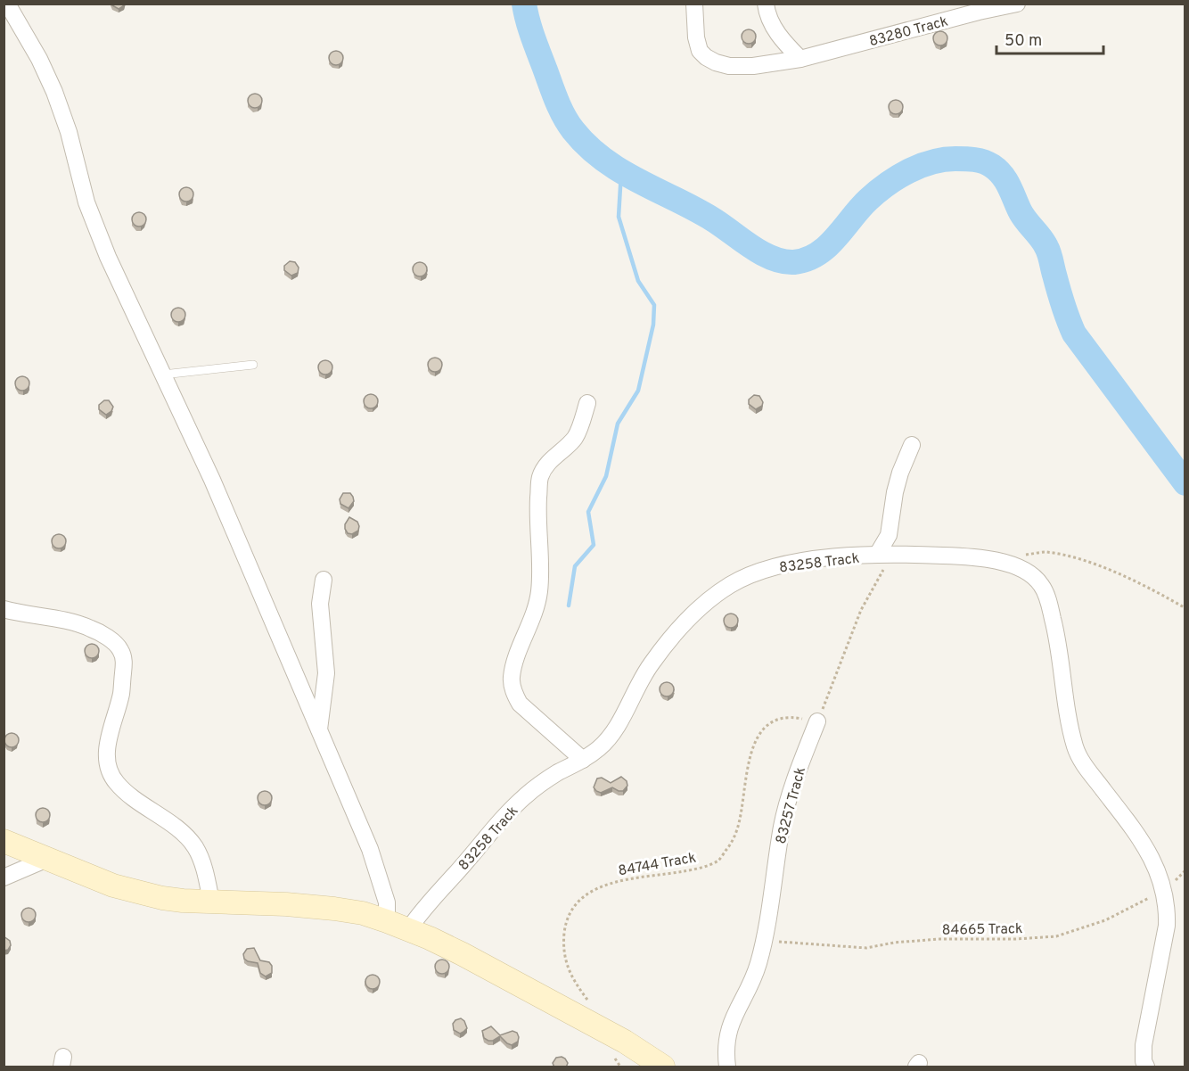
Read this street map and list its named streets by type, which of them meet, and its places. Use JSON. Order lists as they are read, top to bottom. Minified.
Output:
{"streets":{"street":["83280 Track","83258 Track","83257 Track"],"path":["84744 Track","84665 Track"]},"crossings":[["83258 Track","84665 Track"],["83257 Track","84744 Track"],["83257 Track","84665 Track"]],"scale_bar":"50 m"}
